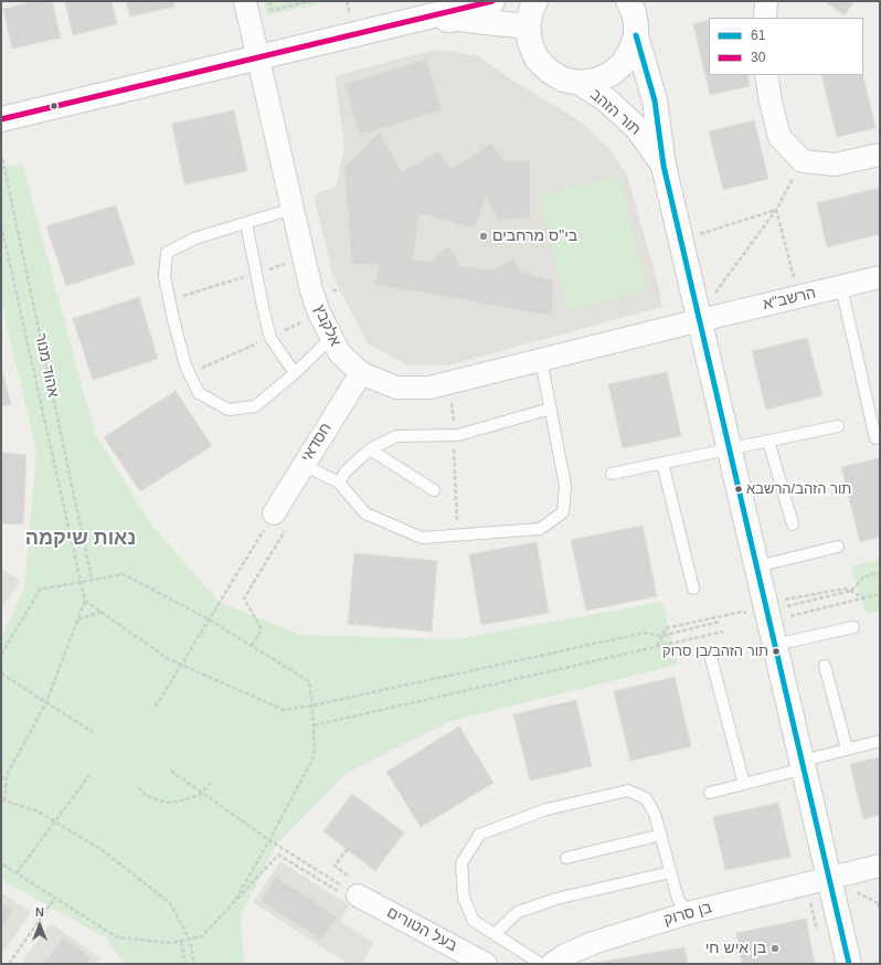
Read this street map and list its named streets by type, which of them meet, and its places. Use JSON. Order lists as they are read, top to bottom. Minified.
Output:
{"streets":{"street":["תור הזהב","הרשב\"א","אלקבץ","חסדאי","בן סרוק","בעל הטורים"],"path":["אהוד מנור"]},"crossings":[["תור הזהב","הרשב\"א"],["תור הזהב","אלקבץ"],["תור הזהב","בן סרוק"],["הרשב\"א","אלקבץ"],["אלקבץ","חסדאי"]],"districts":["נאות שיקמה"],"places":["בי\"ס מרחבים","תור הזהב/הרשבא","תור הזהב/בן סרוק","בן איש חי"],"lines":["transit line 30","transit line 61"],"legend":["61","30"],"north":"top"}
